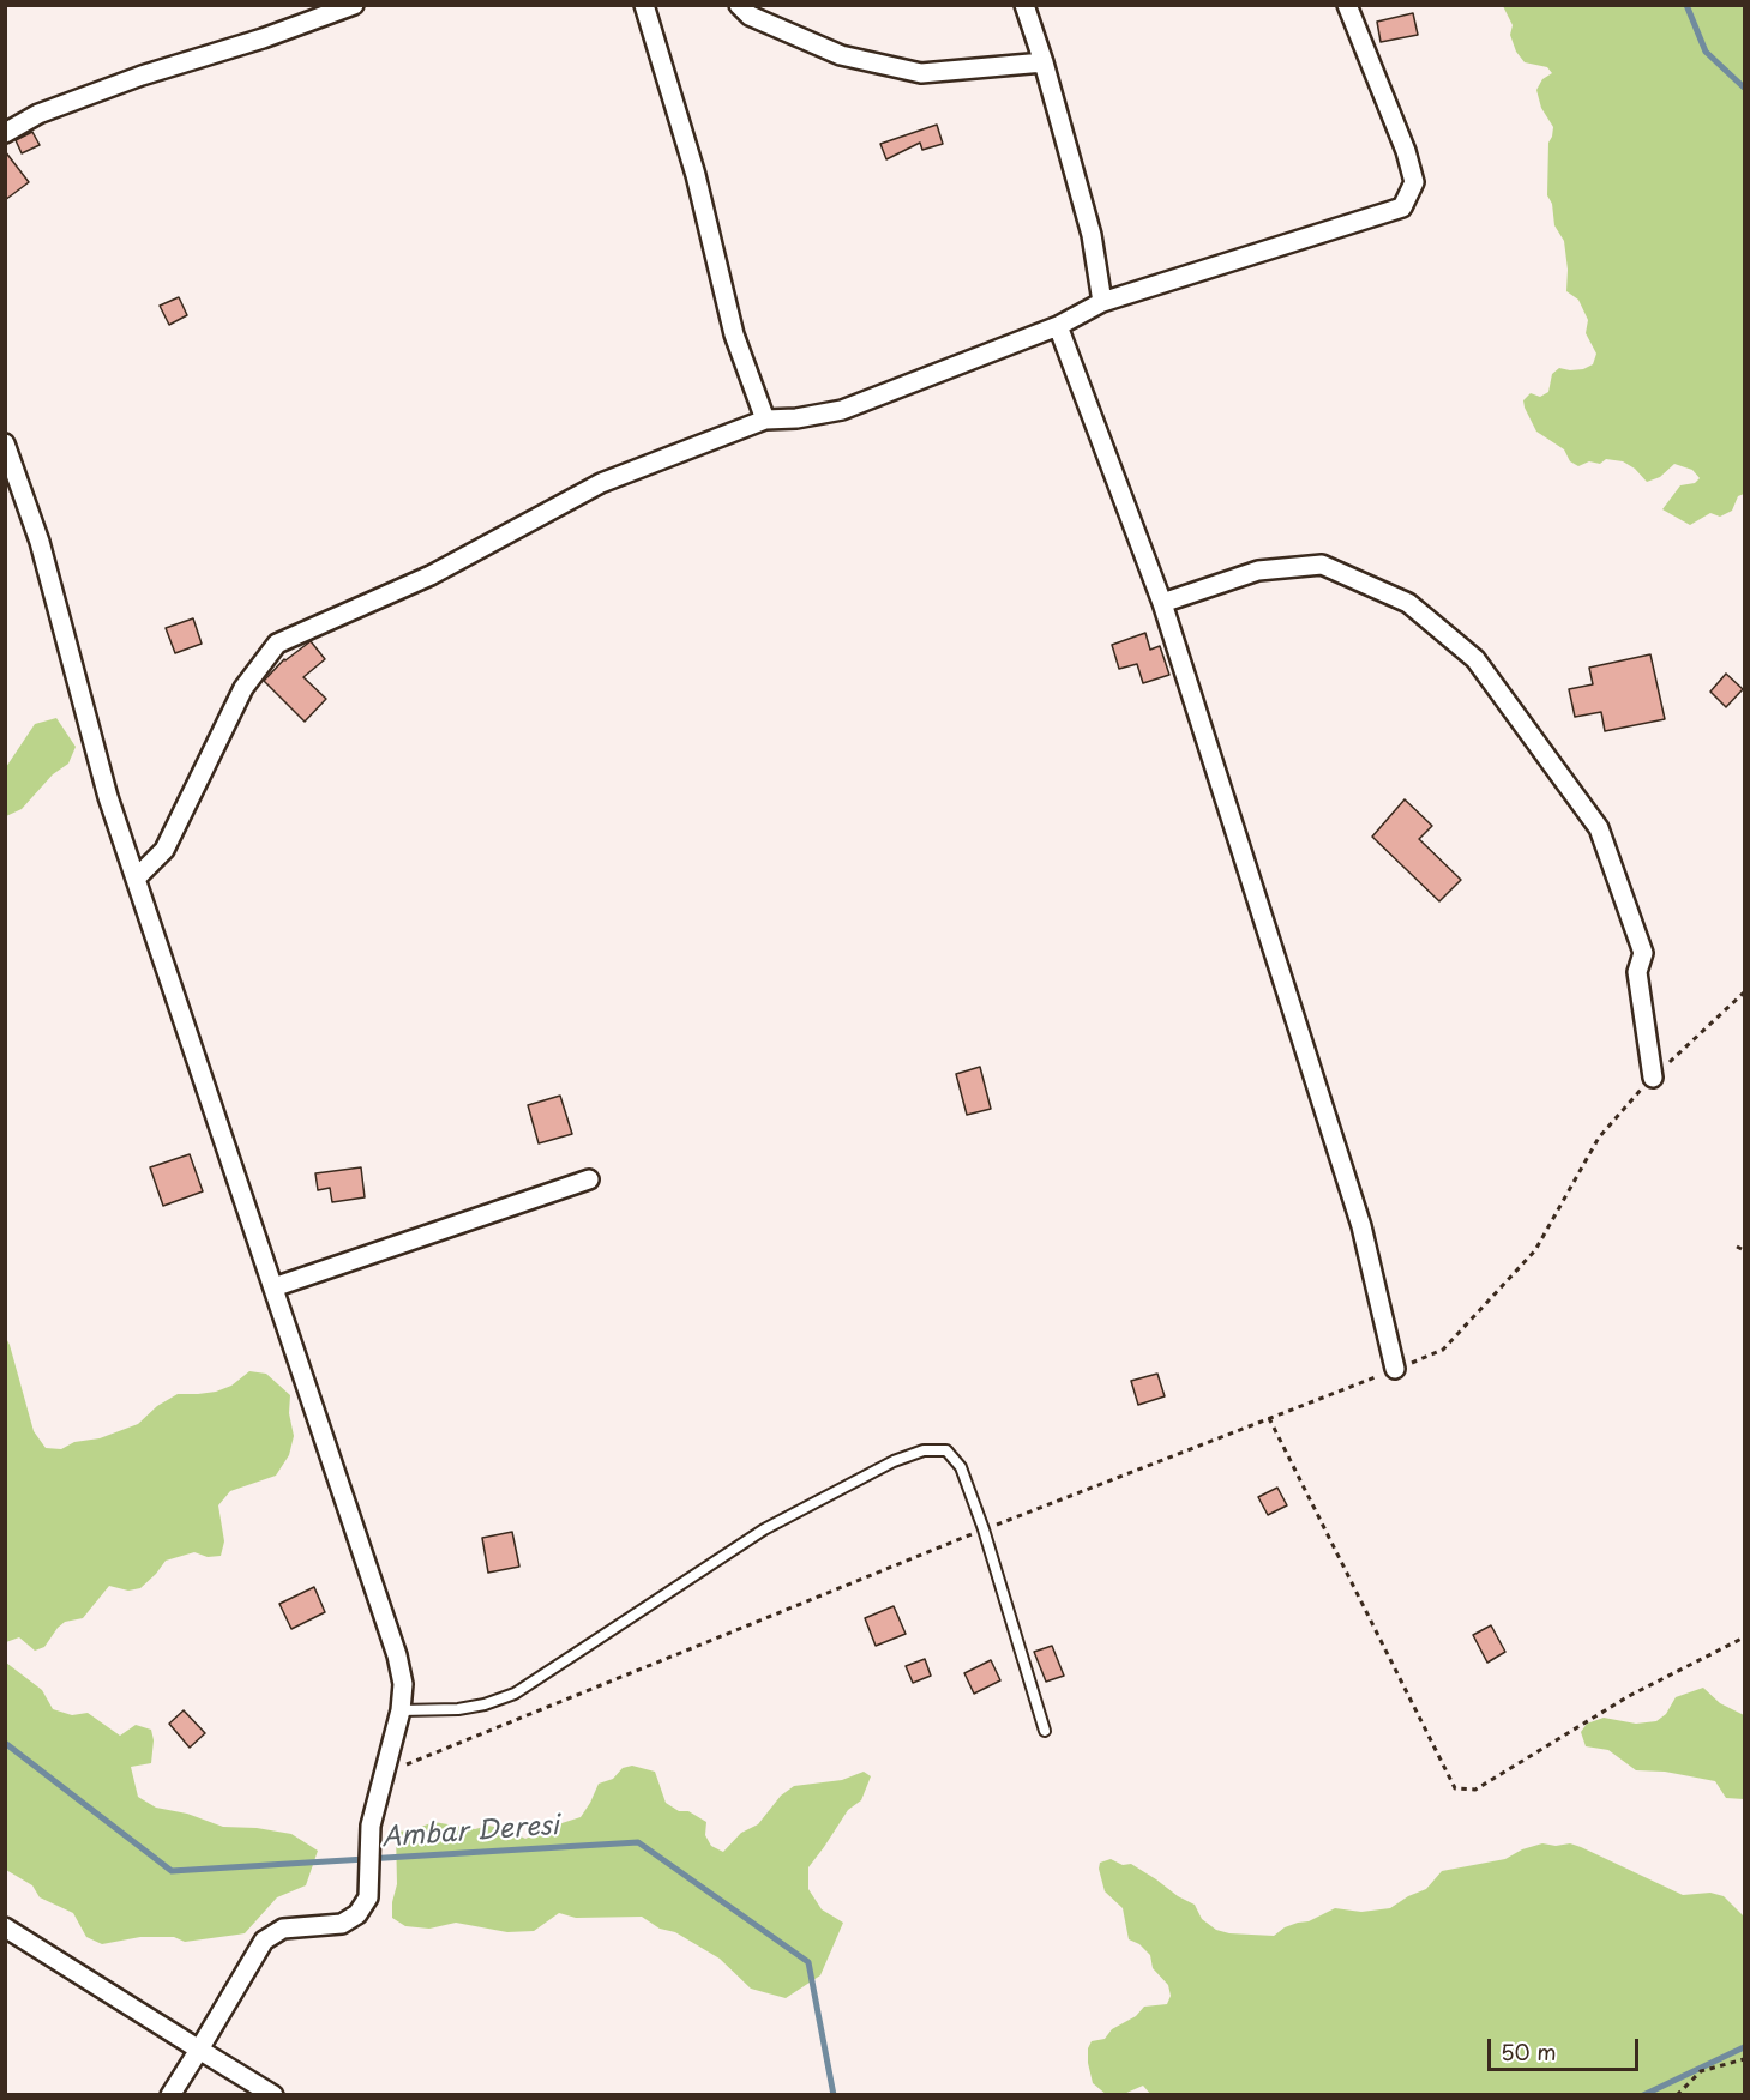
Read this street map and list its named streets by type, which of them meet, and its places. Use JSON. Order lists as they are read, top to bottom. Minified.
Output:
{"water":["Ambar Deresi"],"scale_bar":"50 m"}
